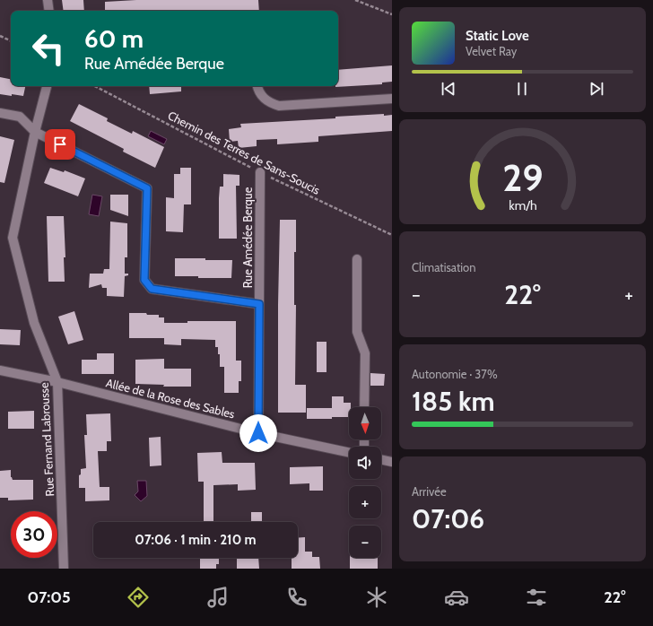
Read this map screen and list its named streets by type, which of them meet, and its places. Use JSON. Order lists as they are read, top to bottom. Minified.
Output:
{"streets":{"street":["Rue Amédée Berque","Allée de la Rose des Sables","Rue Fernand Labrousse"],"path":["Chemin des Terres de Sans-Soucis"]},"crossings":[["Chemin des Terres de Sans-Soucis","Rue Amédée Berque"],["Rue Amédée Berque","Allée de la Rose des Sables"],["Rue Amédée Berque","Rue Fernand Labrousse"],["Allée de la Rose des Sables","Rue Fernand Labrousse"]],"north":"bottom","page":{"turn":["60 m","Rue Amédée Berque"],"song":["Static Love","Velvet Ray"],"tile":["Climatisation",["Autonomie · 37%","185 km"],["Arrivée","07:06"]],"heat":["−","22°","+"],"map_buttons":["+","−"],"limit":"30","trip":"07:06 · 1 min · 210 m","tabs":["07:05","22°"],"gauge":["29","km/h"]}}
